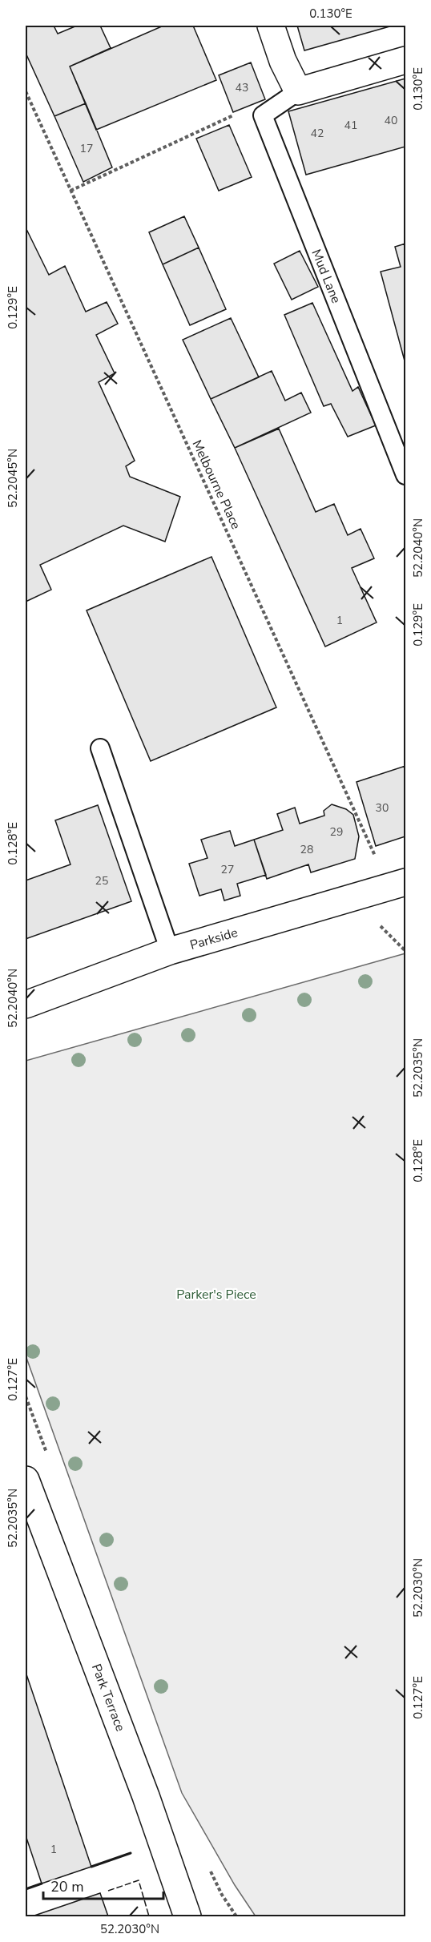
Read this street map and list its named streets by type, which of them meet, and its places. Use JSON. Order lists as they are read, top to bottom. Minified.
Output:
{"streets":{"street":["Parkside","Park Terrace"],"lane":["Mud Lane"],"path":["Melbourne Place"]},"crossings":[["Melbourne Place","Parkside"]],"parks":["Parker's Piece"],"house_numbers":["43","40","41","42","17","1","30","29","28","27","25","1"],"scale_bar":"20 m","coordinates":["0.130°E","0.129°E","52.2045°N","52.2040°N","0.128°E","52.2035°N","0.127°E","52.2030°N"]}
